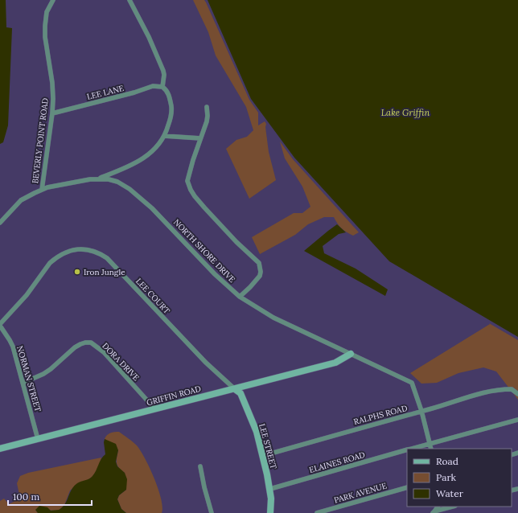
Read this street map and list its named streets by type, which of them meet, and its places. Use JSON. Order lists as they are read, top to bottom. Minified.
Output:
{"streets":{"street":["LEE LANE","BEVERLY POINT ROAD","NORTH SHORE DRIVE","LEE COURT","DORA DRIVE","NORMAN STREET","GRIFFIN ROAD","RALPHS ROAD","LEE STREET","ELAINES ROAD","PARK AVENUE"]},"crossings":[["LEE LANE","BEVERLY POINT ROAD"],["BEVERLY POINT ROAD","NORTH SHORE DRIVE"],["NORTH SHORE DRIVE","GRIFFIN ROAD"],["NORTH SHORE DRIVE","RALPHS ROAD"],["NORTH SHORE DRIVE","ELAINES ROAD"],["LEE COURT","NORMAN STREET"],["LEE COURT","GRIFFIN ROAD"],["LEE COURT","LEE STREET"],["DORA DRIVE","NORMAN STREET"],["DORA DRIVE","GRIFFIN ROAD"],["NORMAN STREET","GRIFFIN ROAD"],["GRIFFIN ROAD","LEE STREET"],["RALPHS ROAD","LEE STREET"],["LEE STREET","ELAINES ROAD"]],"water":["Lake Griffin"],"places":["Iron Jungle"],"legend":["Road","Park","Water"],"scale_bar":"100 m"}
